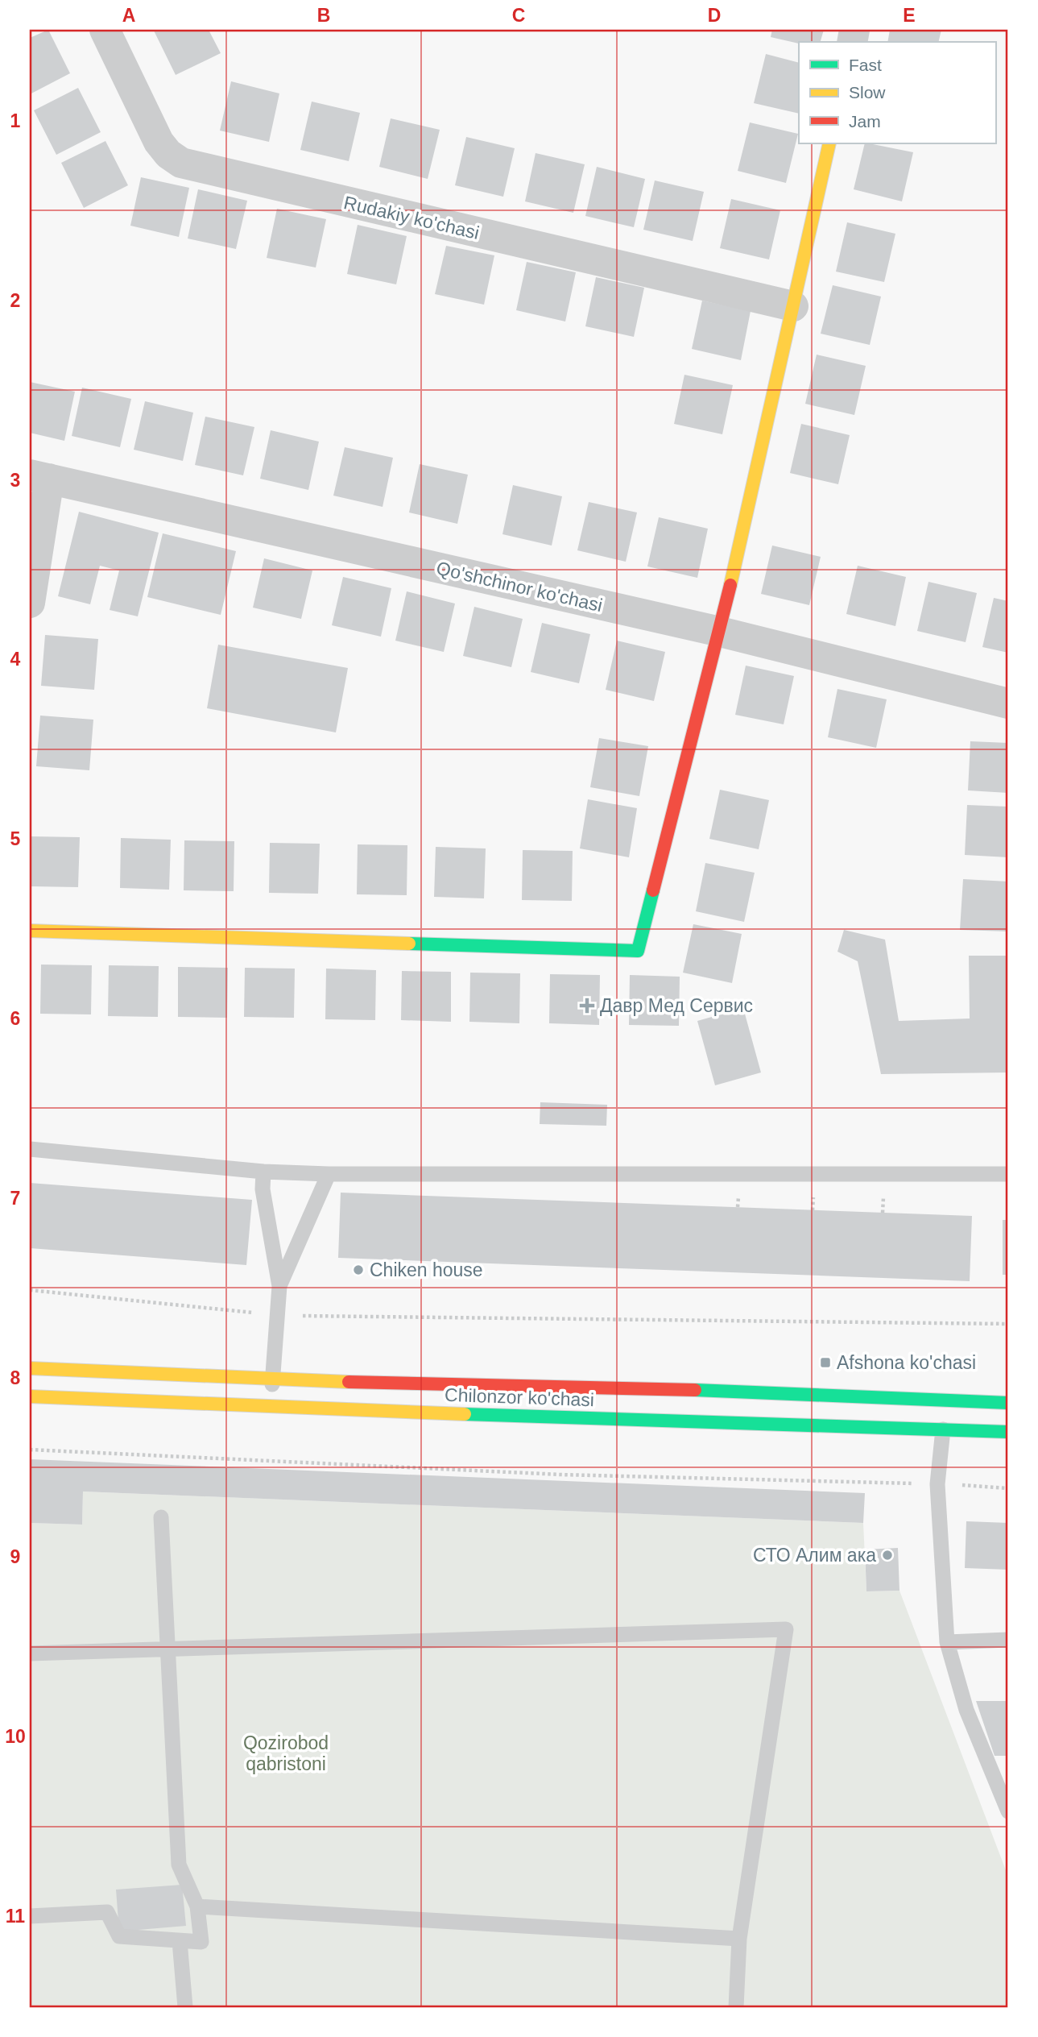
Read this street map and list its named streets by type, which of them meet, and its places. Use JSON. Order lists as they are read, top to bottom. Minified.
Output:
{"streets":{"main road":["Chilonzor ko'chasi"],"street":["Rudakiy ko'chasi","Qo'shchinor ko'chasi"]},"parks":["Qozirobod qabristoni"],"places":{"health":["Давр Мед Сервис"],"other":["Chiken house","СТО Алим ака"],"transit":["Afshona ko'chasi"]},"legend":["Fast","Slow","Jam"],"grid":{"columns":["A","B","C","D","E"],"rows":["1","2","3","4","5","6","7","8","9","10","11"]}}
